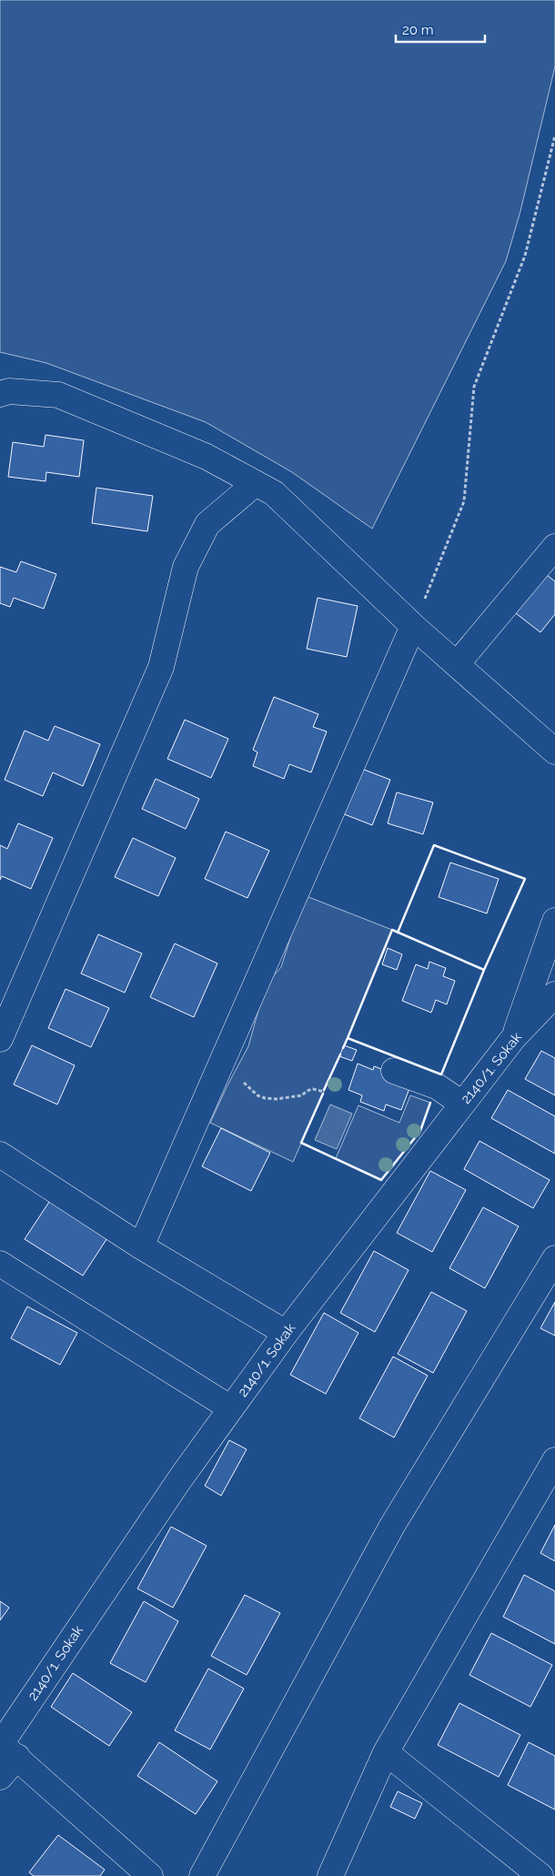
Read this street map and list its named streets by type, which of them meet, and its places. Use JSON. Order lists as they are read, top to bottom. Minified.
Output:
{"streets":{"street":["2140/1. Sokak"]},"scale_bar":"20 m"}
